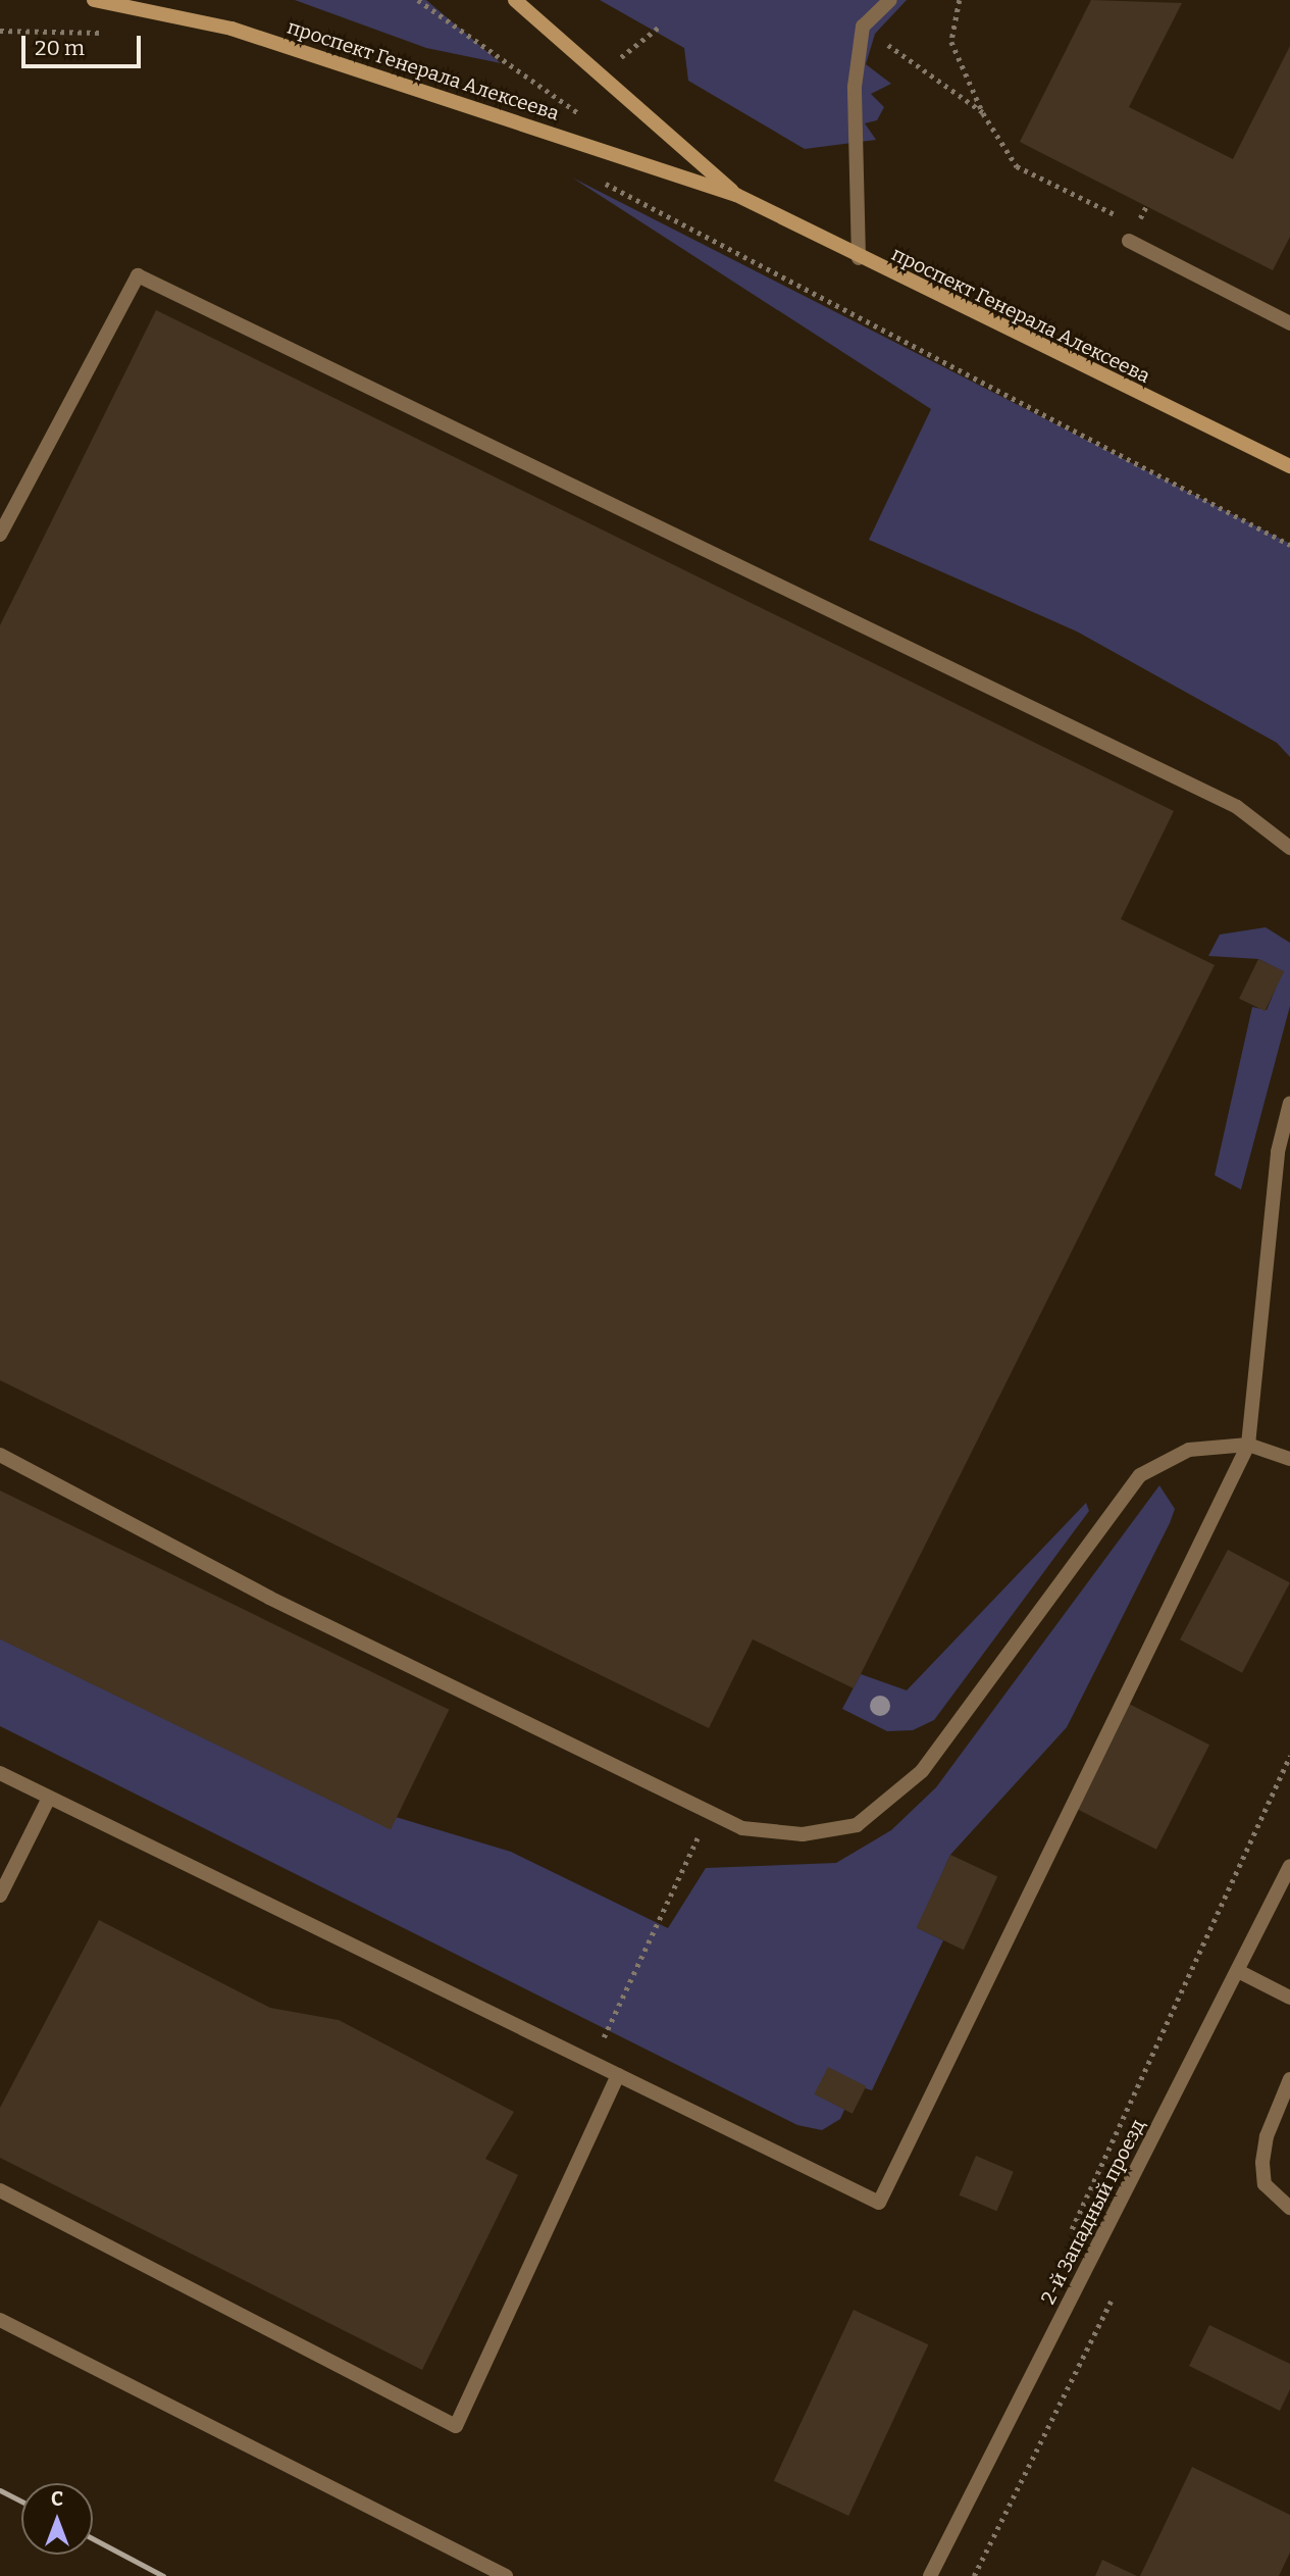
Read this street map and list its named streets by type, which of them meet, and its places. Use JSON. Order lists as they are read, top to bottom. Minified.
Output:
{"streets":{"main road":["проспект Генерала Алексеева"],"street":["2-й Западный проезд"]},"scale_bar":"20 m","north":"top"}
